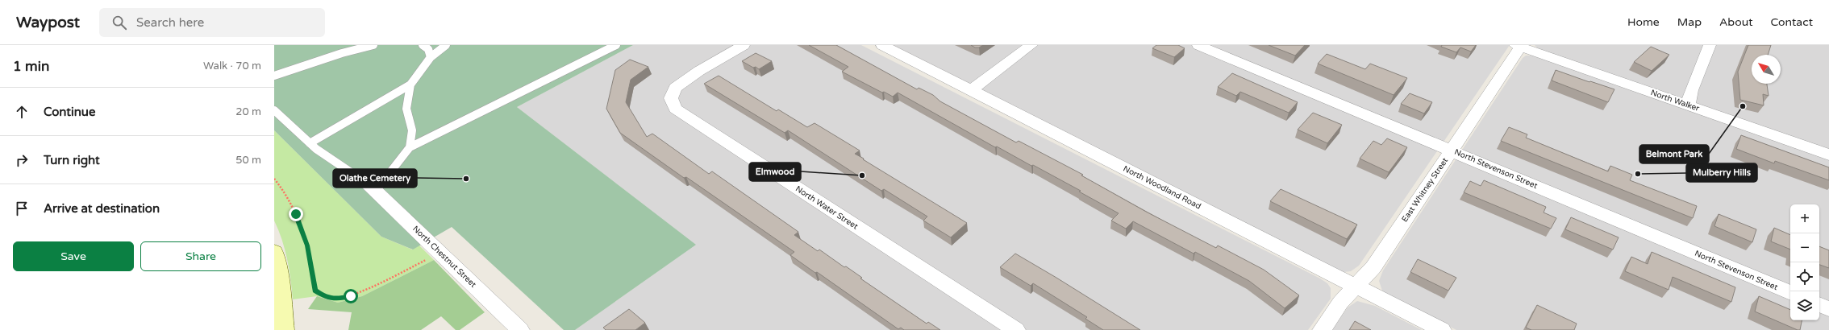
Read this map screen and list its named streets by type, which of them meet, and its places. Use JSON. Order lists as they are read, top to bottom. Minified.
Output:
{"streets":{"street":["North Walker","North Stevenson Street","North Woodland Road","East Whitney Street","North Water Street","North Chestnut Street"]},"crossings":[["North Walker","East Whitney Street"],["North Stevenson Street","East Whitney Street"],["North Woodland Road","East Whitney Street"]],"places":["Belmont Park","Mulberry Hills","Elmwood","Olathe Cemetery"],"north":"top left","page":{"header":"Waypost","search":"Search here","nav":["Home","Map","About","Contact"],"heading":["1 min","Walk · 70 m"],"list":[["Continue","20 m"],["Turn right","50 m"],"Arrive at destination"],"map_buttons":["+","−"],"buttons":["Save","Share"]}}
